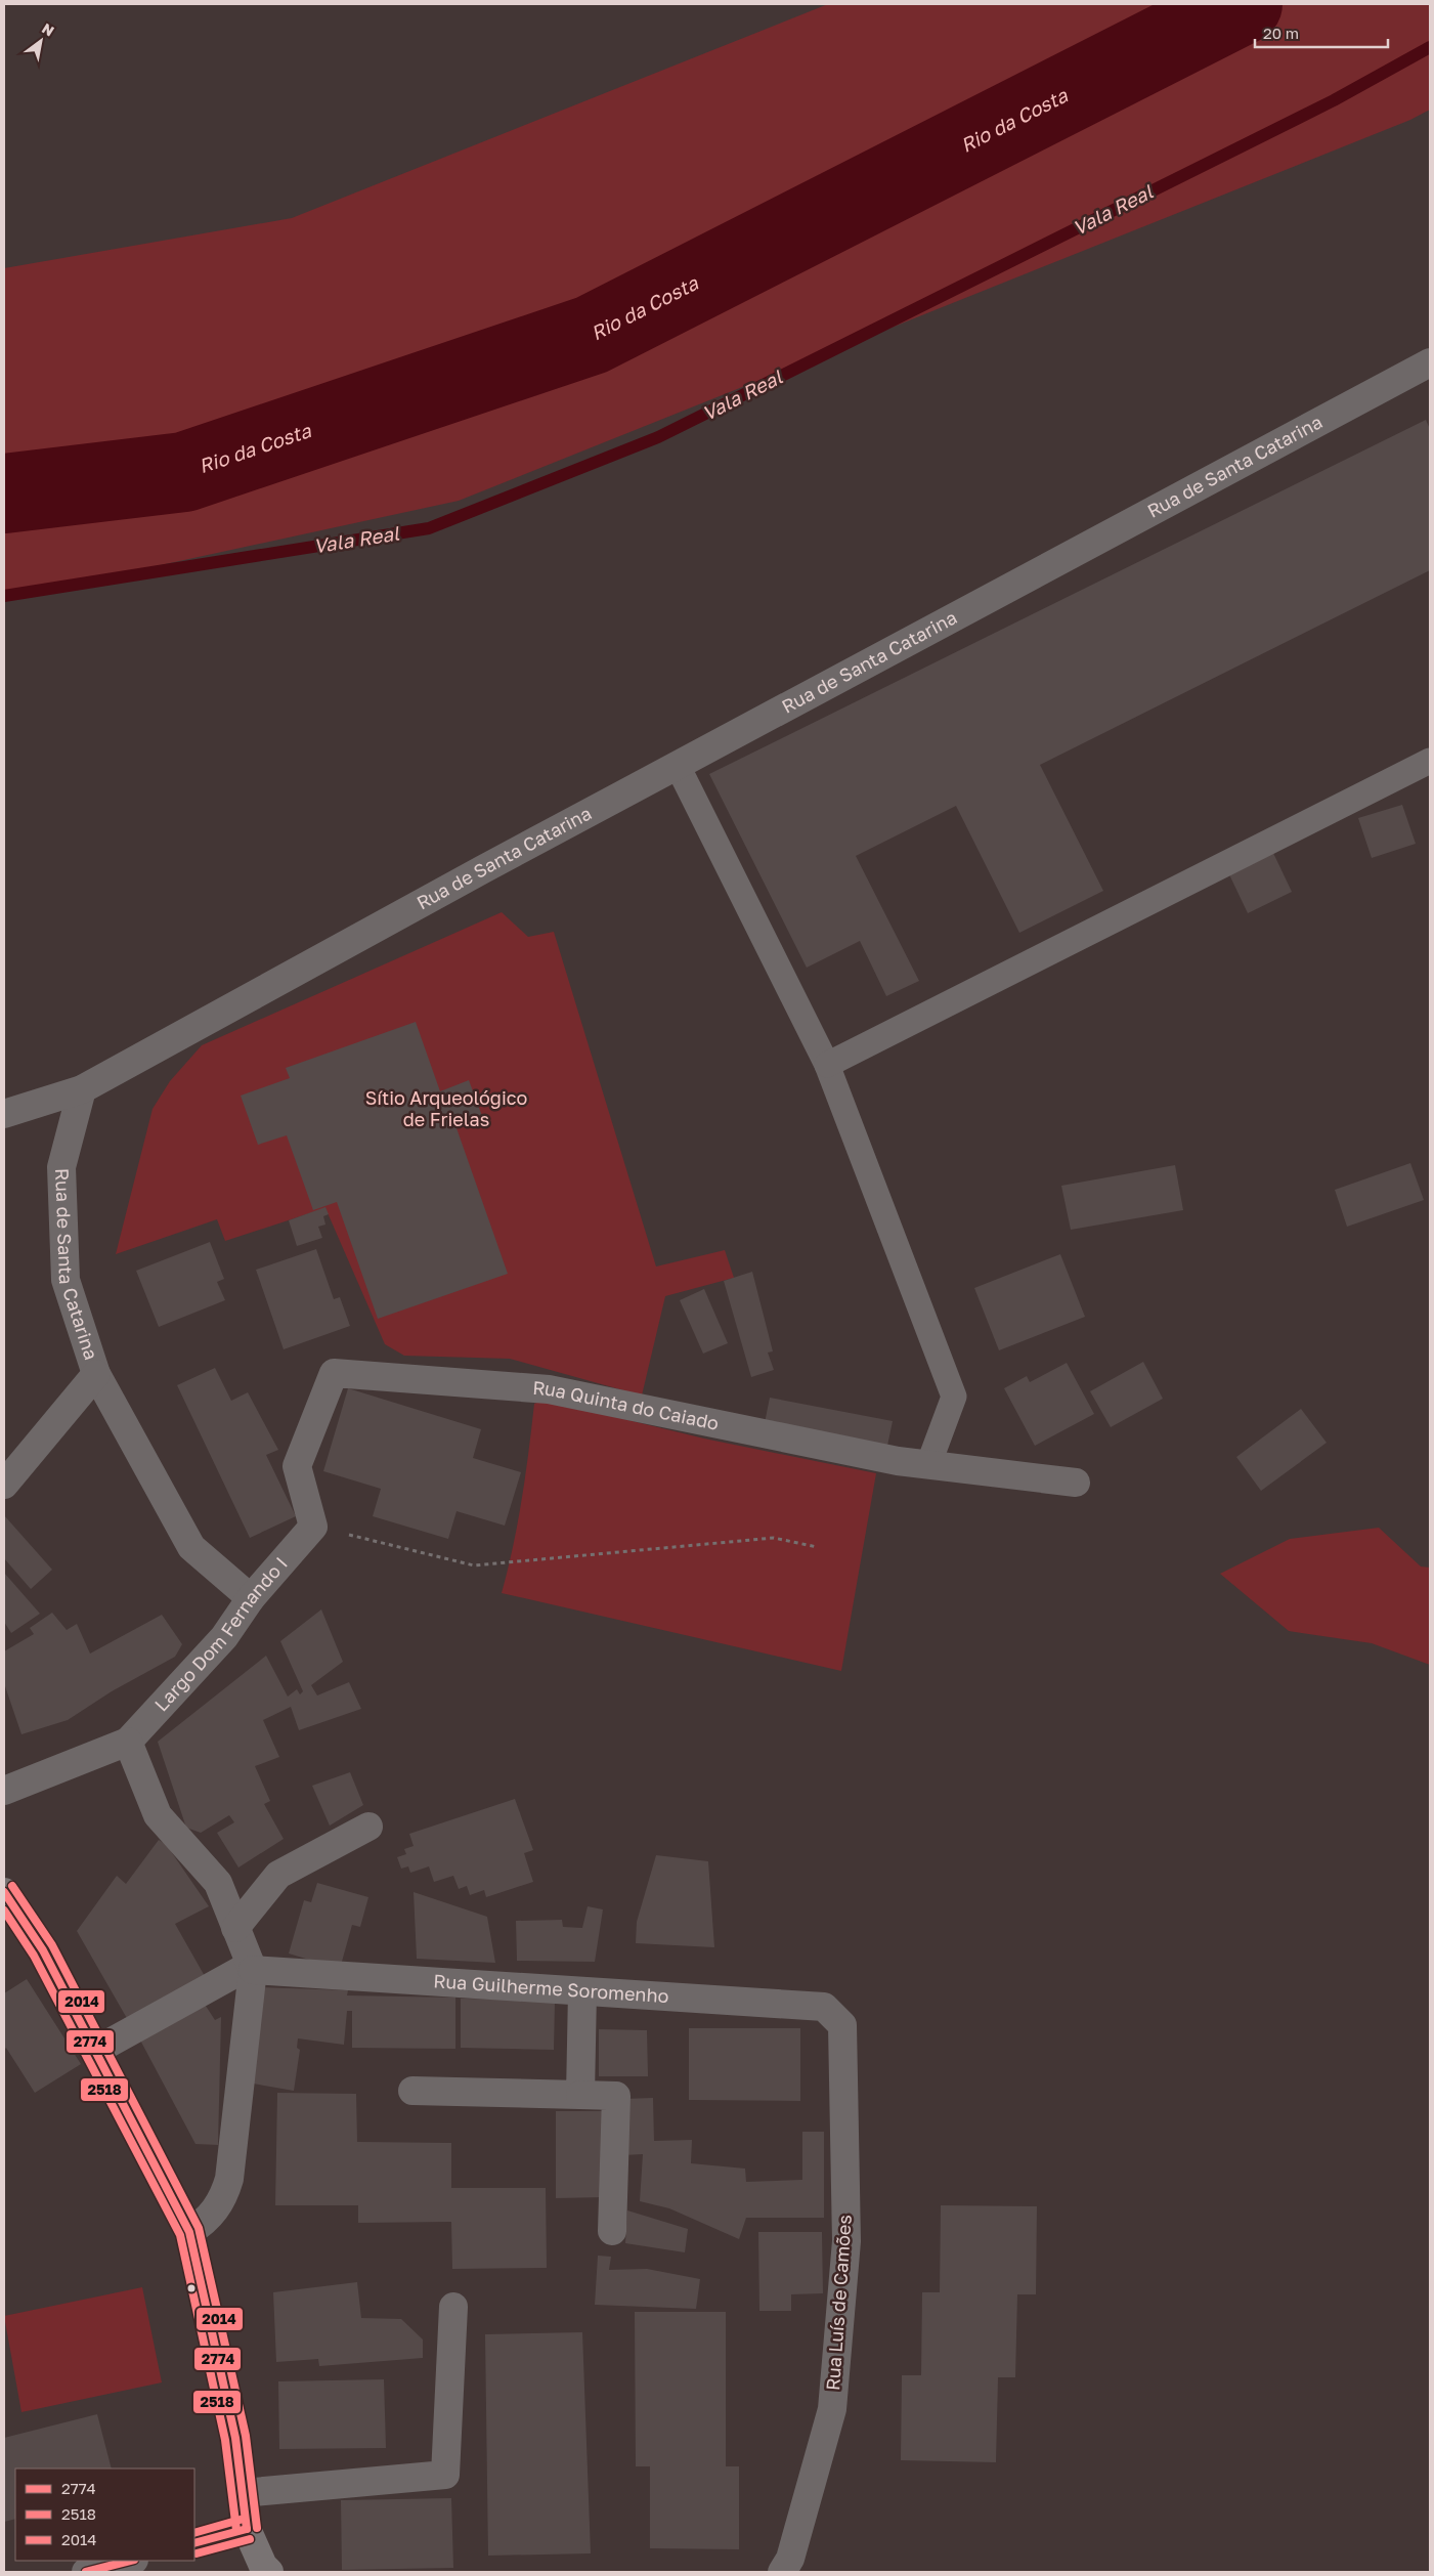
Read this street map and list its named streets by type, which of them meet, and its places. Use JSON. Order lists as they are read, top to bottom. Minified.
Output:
{"streets":{"street":["Rua de Santa Catarina","Rua Quinta do Caiado","Largo Dom Fernando I","Rua Guilherme Soromenho","Rua Luís de Camões"]},"crossings":[["Rua de Santa Catarina","Largo Dom Fernando I"],["Rua Quinta do Caiado","Largo Dom Fernando I"],["Rua Guilherme Soromenho","Rua Luís de Camões"]],"water":["Rio da Costa","Vala Real"],"parks":["Sítio Arqueológico de Frielas"],"lines":["transit line 2014","transit line 2774","transit line 2518"],"legend":["2774","2518","2014"],"scale_bar":"20 m","north":"top right"}
